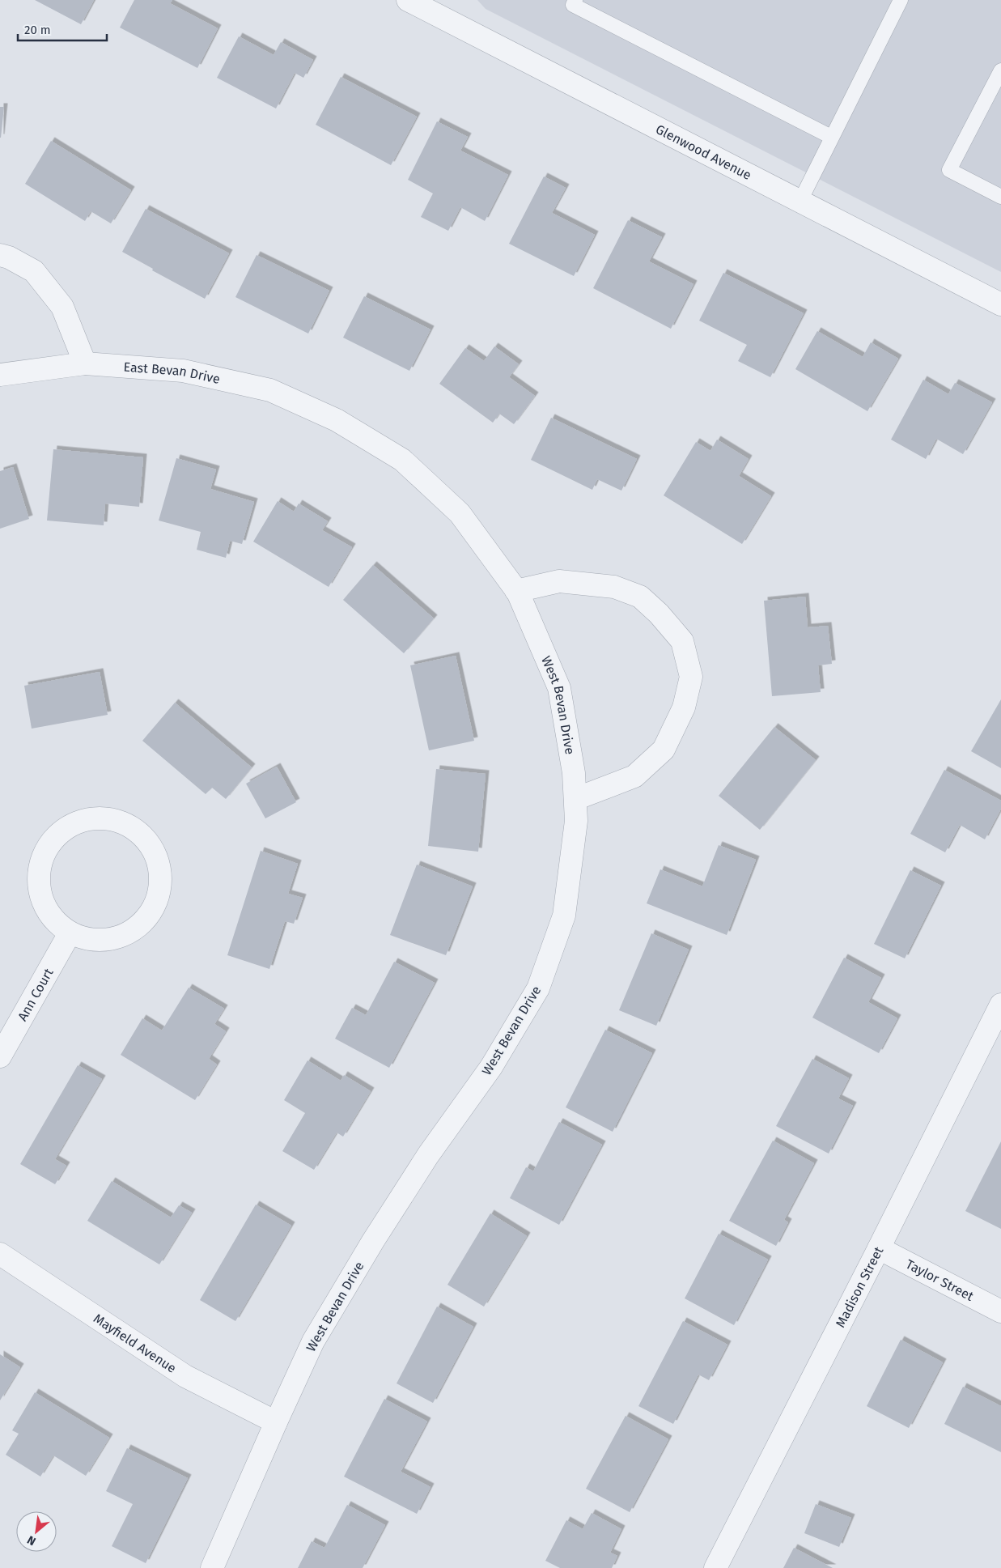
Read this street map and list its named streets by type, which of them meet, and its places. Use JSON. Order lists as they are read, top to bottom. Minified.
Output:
{"streets":{"street":["Glenwood Avenue","East Bevan Drive","West Bevan Drive","Ann Court","Taylor Street","Madison Street","Mayfield Avenue"]},"crossings":[["East Bevan Drive","West Bevan Drive"],["West Bevan Drive","Mayfield Avenue"],["Taylor Street","Madison Street"]],"scale_bar":"20 m","north":"bottom left"}
